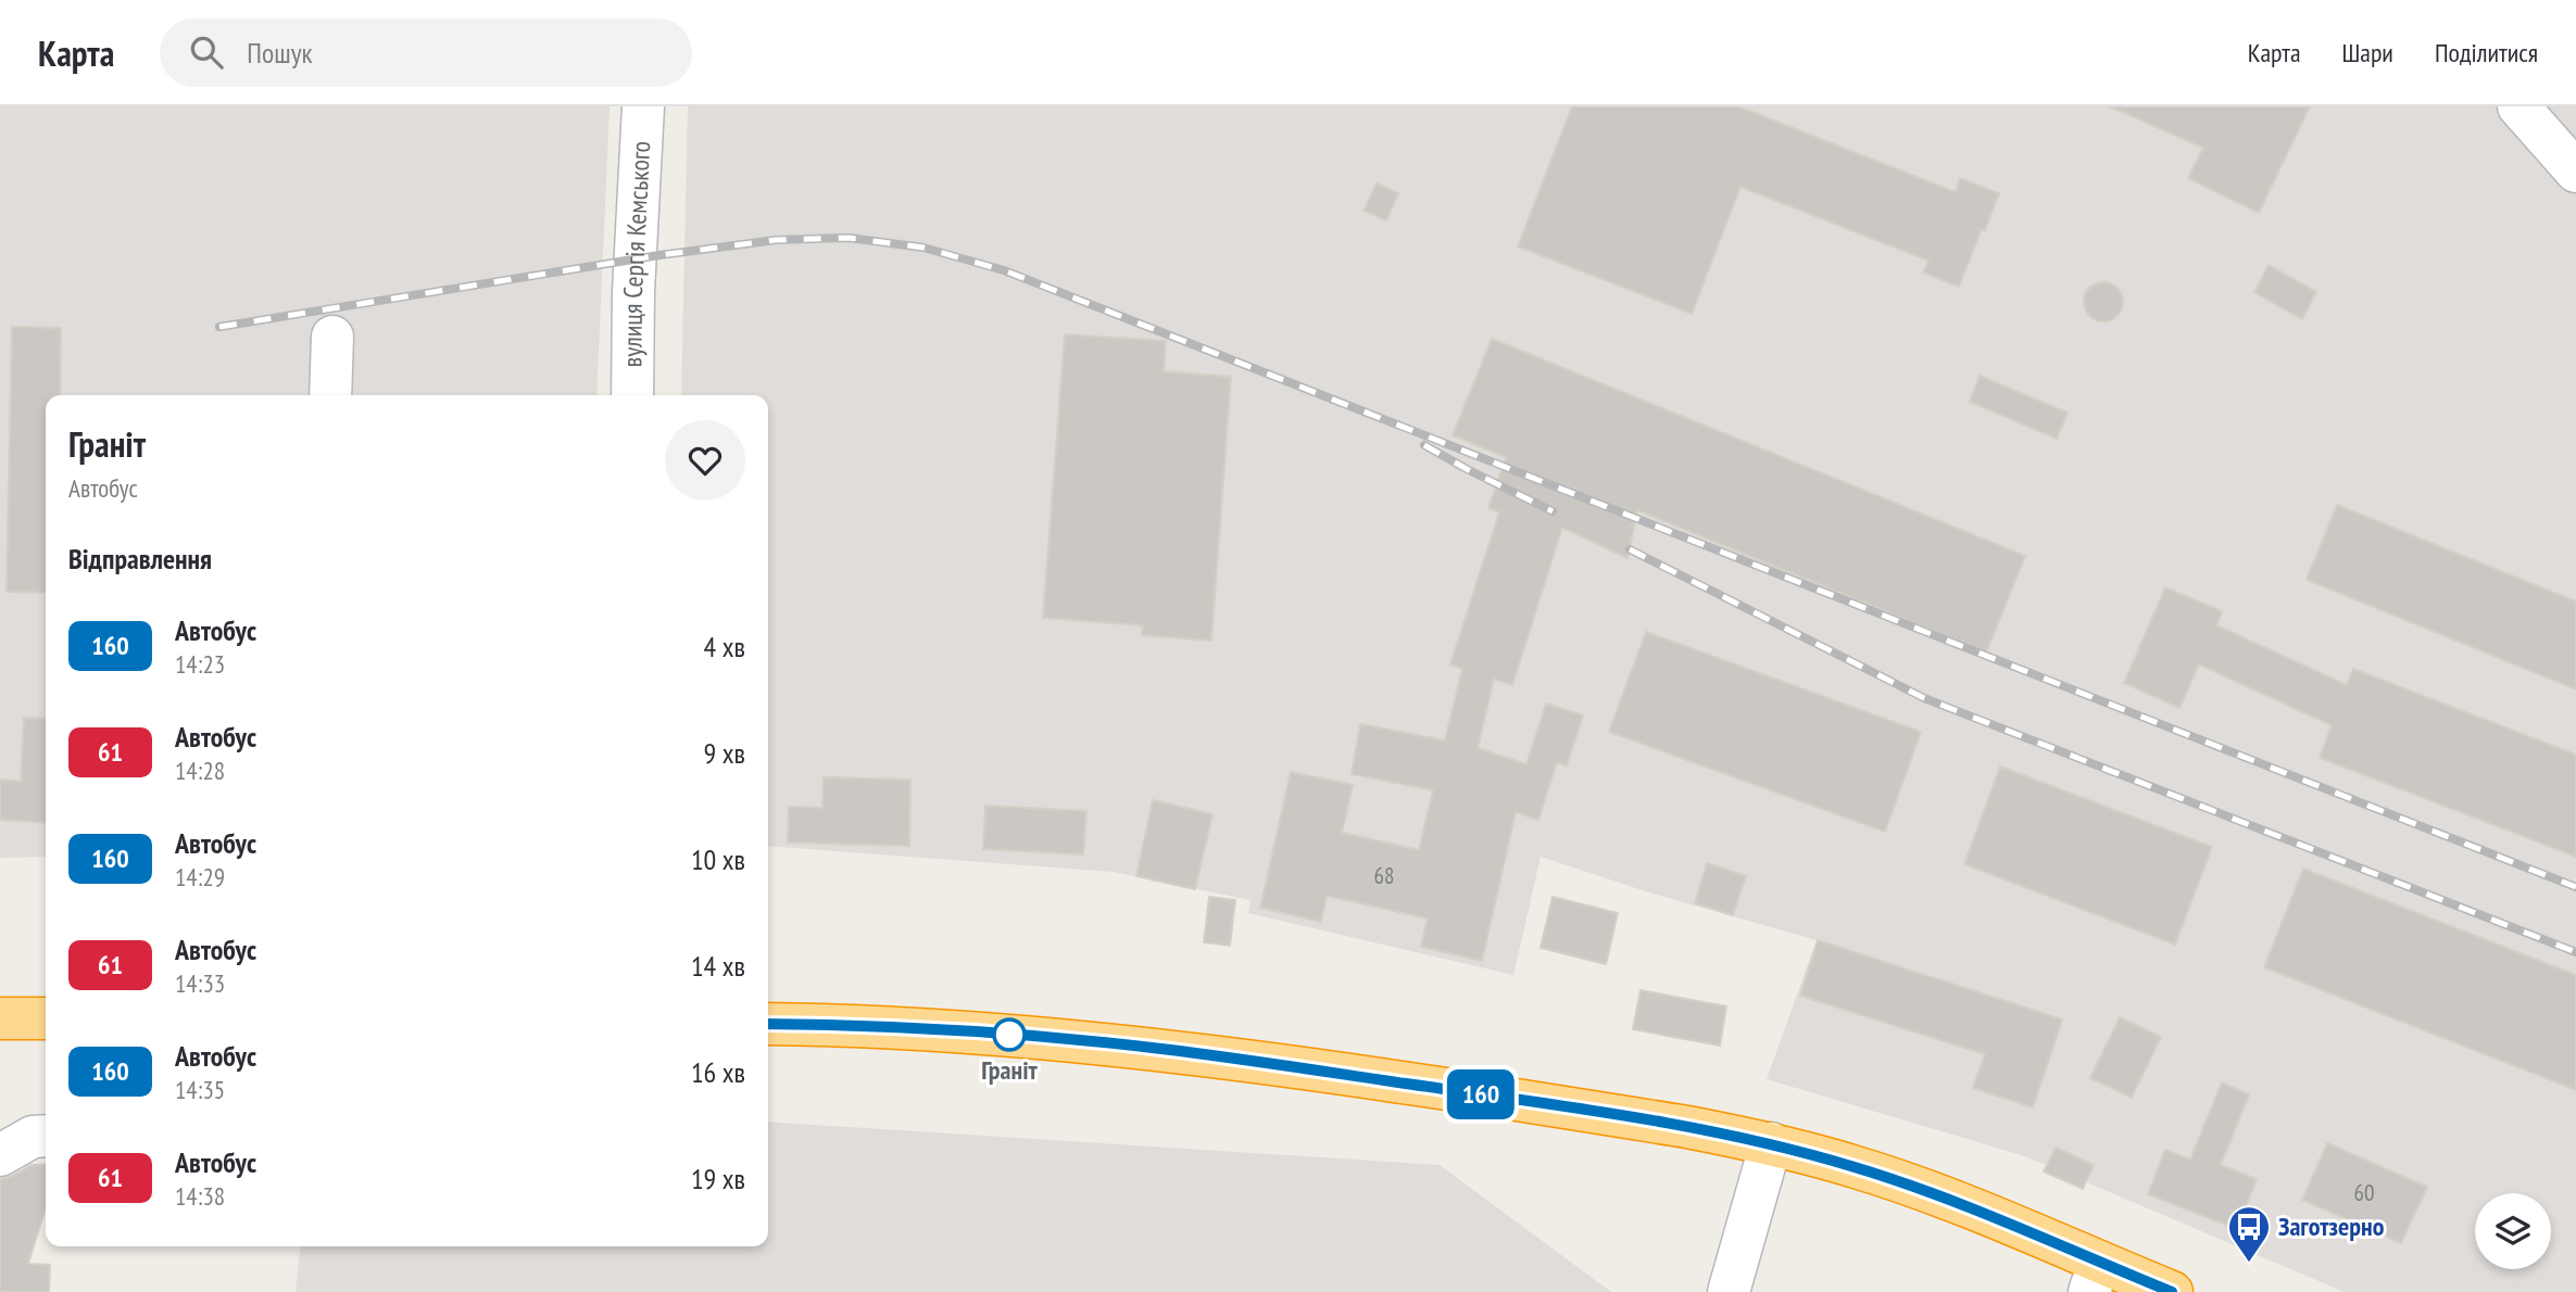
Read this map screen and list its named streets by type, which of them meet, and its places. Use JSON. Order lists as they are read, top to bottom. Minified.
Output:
{"streets":{"street":["вулиця Сергія Кемського"]},"places":{"other":["Граніт"],"bus stop":["Заготзерно"]},"lines":["bus line 160"],"house_numbers":["68","60"],"page":{"header":"Карта","search":"Пошук","nav":["Карта","Шари","Поділитися"],"on_map":"160","heading":[["Граніт","Автобус"],"Відправлення"],"list":[{"mark":"160","name":"Автобус","note":"14:23","value":"4 хв"},{"mark":"61","name":"Автобус","note":"14:28","value":"9 хв"},{"mark":"160","name":"Автобус","note":"14:29","value":"10 хв"},{"mark":"61","name":"Автобус","note":"14:33","value":"14 хв"},{"mark":"160","name":"Автобус","note":"14:35","value":"16 хв"},{"mark":"61","name":"Автобус","note":"14:38","value":"19 хв"}]}}
